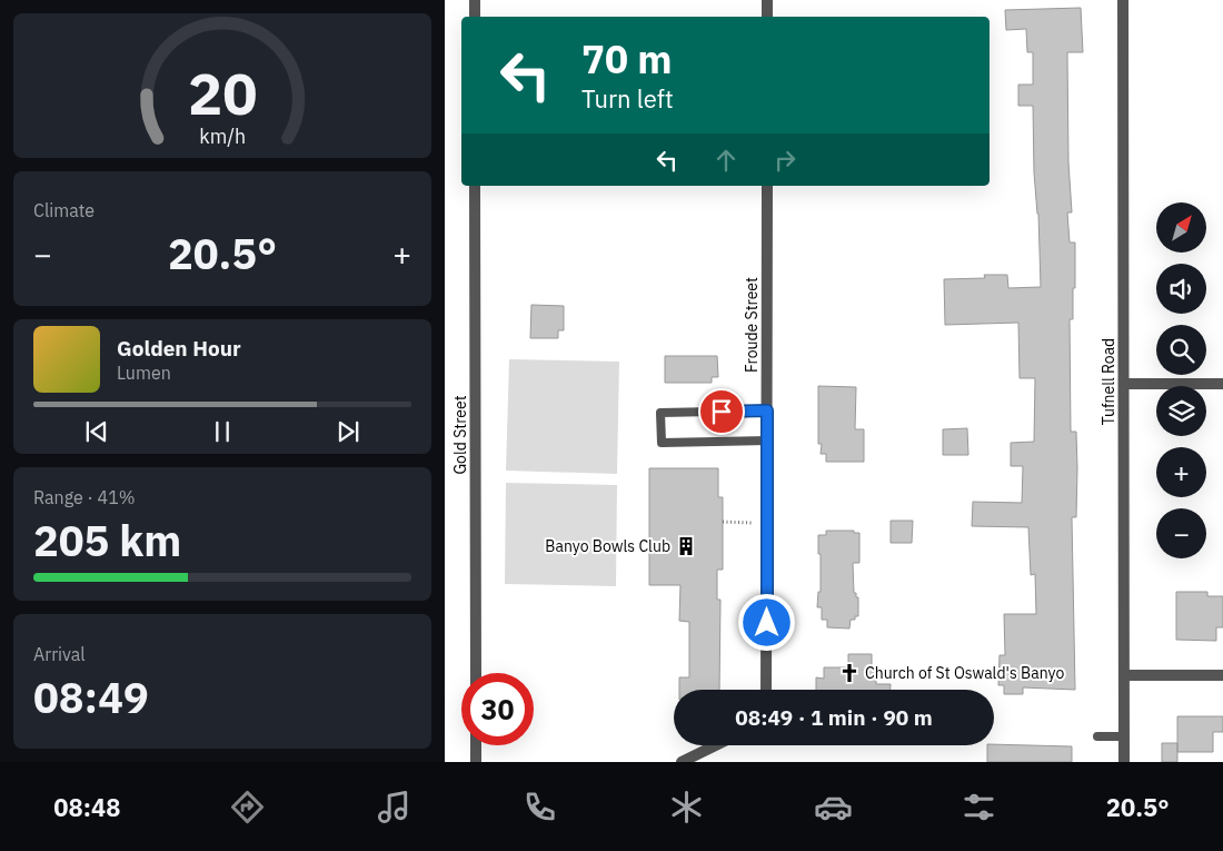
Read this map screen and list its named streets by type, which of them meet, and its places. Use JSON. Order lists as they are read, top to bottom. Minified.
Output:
{"streets":{"street":["Froude Street","Tufnell Road","Gold Street"]},"places":{"building":["Banyo Bowls Club"],"church":["Church of St Oswald's Banyo"]},"north":"top right","page":{"turn":["70 m","Turn left"],"tile":["Climate",["Range · 41%","205 km"],["Arrival","08:49"]],"map_buttons":["+","−"],"heat":["−","20.5°","+"],"song":["Golden Hour","Lumen"],"limit":"30","trip":"08:49 · 1 min · 90 m","tabs":["08:48","20.5°"],"gauge":["20","km/h"]}}
